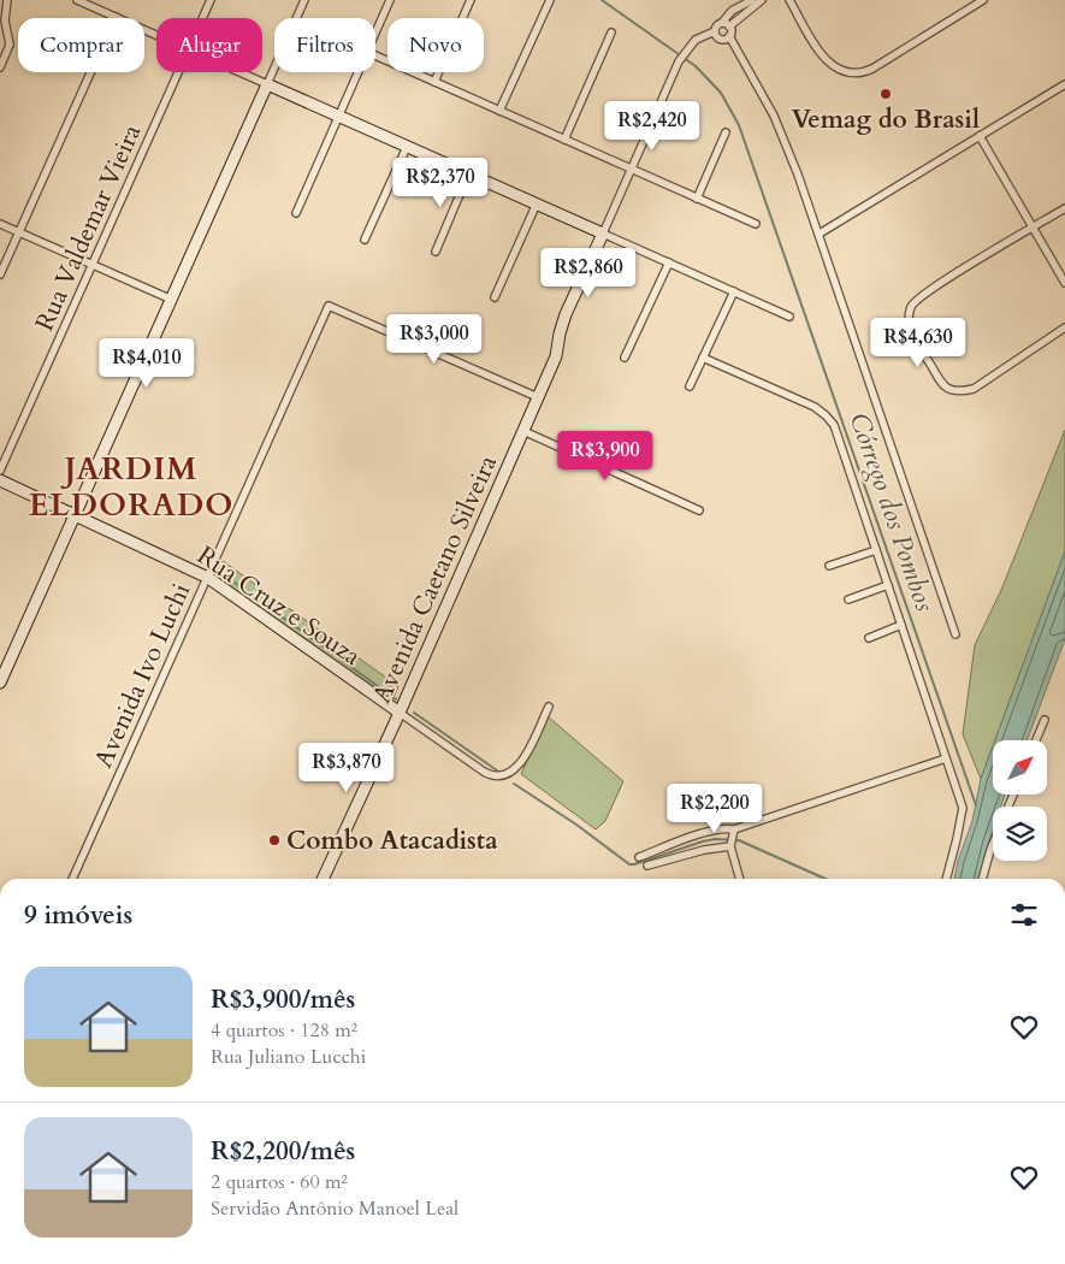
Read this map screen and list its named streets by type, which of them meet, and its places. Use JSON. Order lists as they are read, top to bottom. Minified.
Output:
{"streets":{"street":["Rua Valdemar Vieira","Avenida Caetano Silveira","Rua Cruz e Souza","Avenida Ivo Luchi"]},"crossings":[["Avenida Caetano Silveira","Rua Cruz e Souza"],["Avenida Caetano Silveira","Avenida Ivo Luchi"],["Rua Cruz e Souza","Avenida Ivo Luchi"]],"districts":["JARDIM ELDORADO"],"water":["Córrego dos Pombos"],"places":["Vemag do Brasil","Combo Atacadista"],"north":"top right","page":{"chip":["Comprar","Alugar","Filtros","Novo"],"price":["R$2,420","R$2,370","R$2,860","R$3,000","R$4,630","R$4,010","R$3,900","R$3,870","R$2,200"],"heading":"9 imóveis","list":[{"name":"R$3,900/mês","note":"4 quartos · 128 m² · Rua Juliano Lucchi"},{"name":"R$2,200/mês","note":"2 quartos · 60 m² · Servidão Antônio Manoel Leal"}]}}
